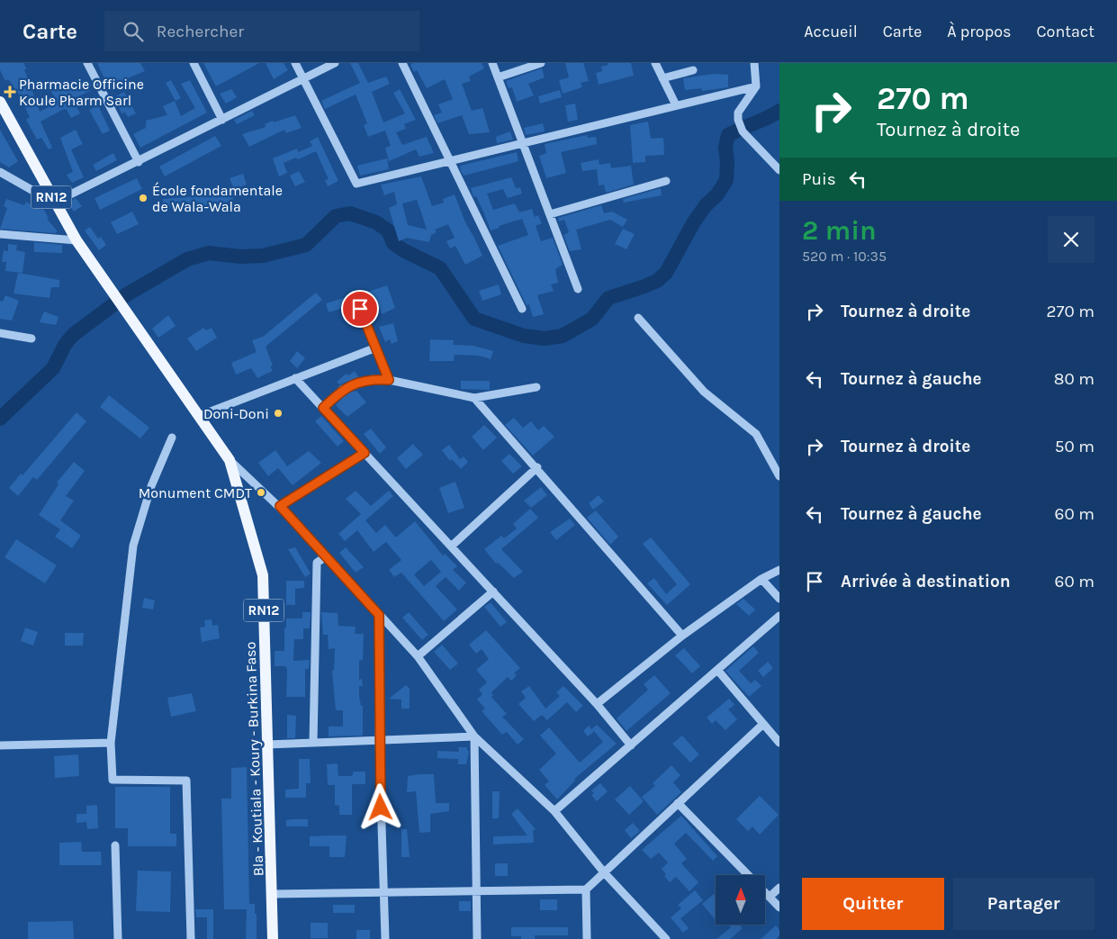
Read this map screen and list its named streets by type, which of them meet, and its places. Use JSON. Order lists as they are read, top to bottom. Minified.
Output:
{"streets":{"main road":["RN12","Bla - Koutiala - Koury - Burkina Faso"]},"crossings":[["RN12","Bla - Koutiala - Koury - Burkina Faso"]],"places":{"health":["Pharmacie Officine Koule Pharm Sarl"],"other":["École fondamentale de Wala-Wala","Doni-Doni","Monument CMDT"]},"north":"top","page":{"header":"Carte","search":"Rechercher","nav":["Accueil","Carte","À propos","Contact"],"turn":["270 m","Tournez à droite"],"then":"Puis","heading":["2 min","520 m · 10:35"],"list":[{"name":"Tournez à droite","value":"270 m"},{"name":"Tournez à gauche","value":"80 m"},{"name":"Tournez à droite","value":"50 m"},{"name":"Tournez à gauche","value":"60 m"},{"name":"Arrivée à destination","value":"60 m"}],"buttons":["Quitter","Partager"]}}
